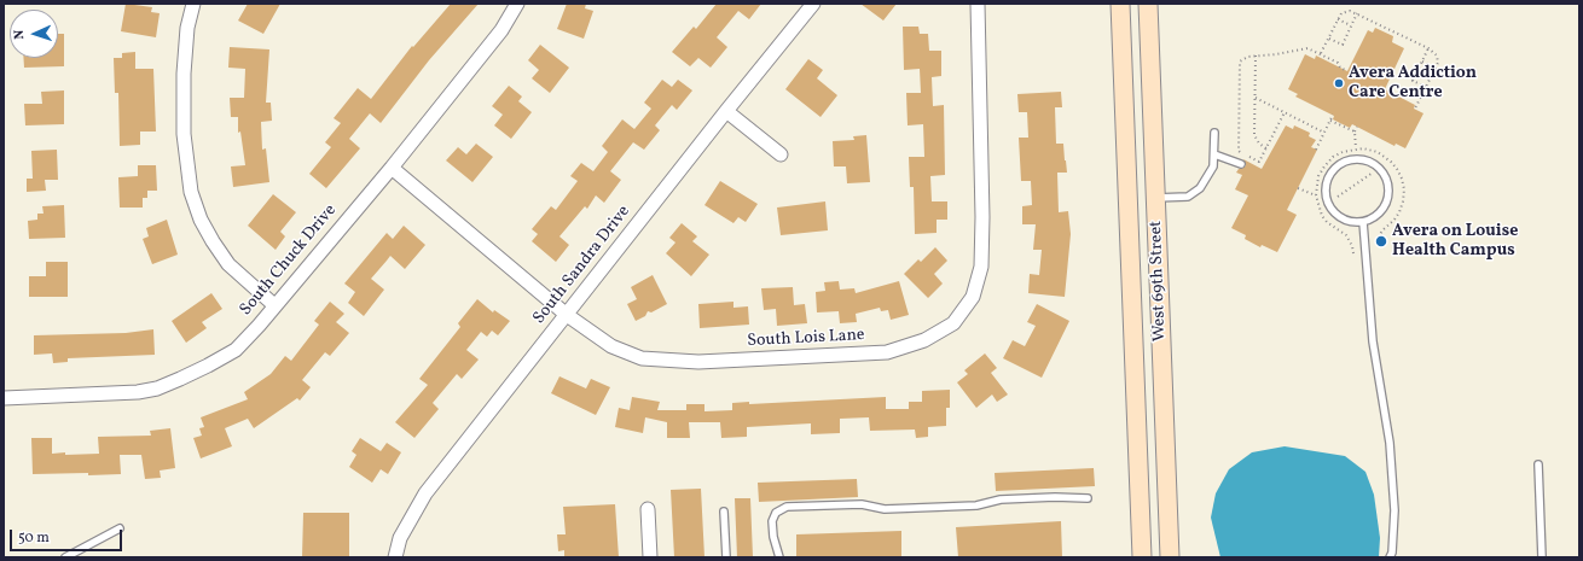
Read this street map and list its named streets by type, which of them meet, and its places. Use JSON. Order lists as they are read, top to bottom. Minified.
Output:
{"streets":{"main road":["West 69th Street"],"street":["South Chuck Drive","South Sandra Drive","South Lois Lane"]},"crossings":[["South Chuck Drive","South Lois Lane"],["South Sandra Drive","South Lois Lane"]],"places":["Avera Addiction Care Centre","Avera on Louise Health Campus"],"scale_bar":"50 m","north":"left"}
